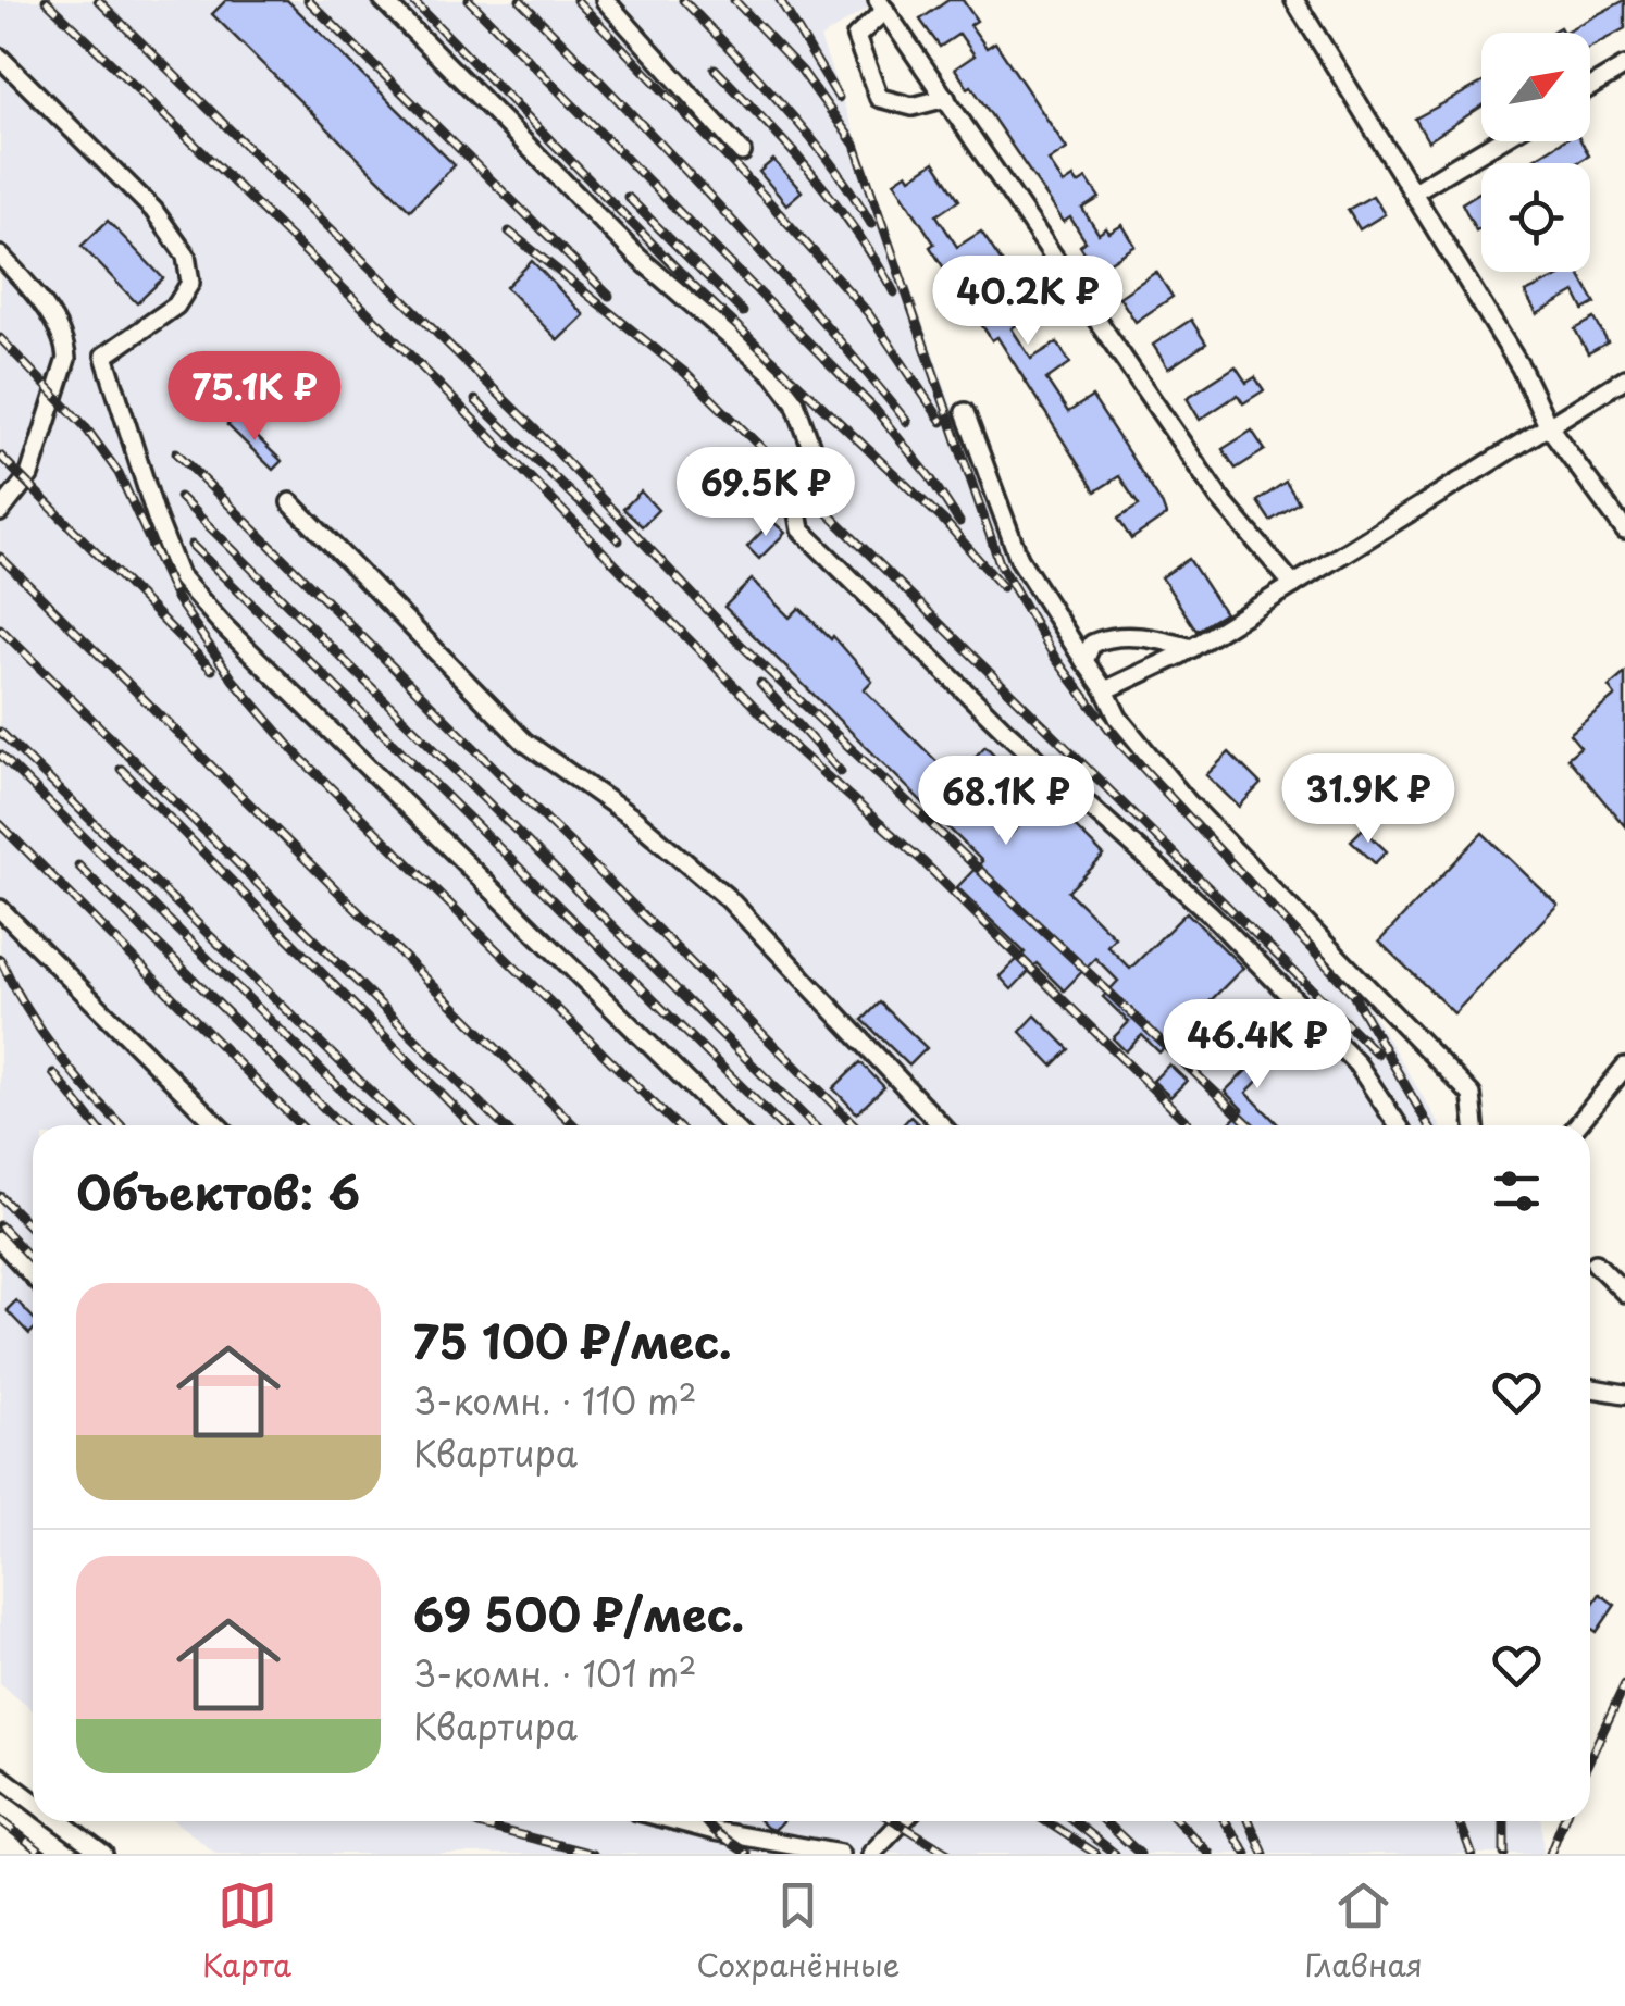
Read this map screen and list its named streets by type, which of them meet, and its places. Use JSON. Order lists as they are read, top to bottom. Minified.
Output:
{"north":"top right","page":{"price":["40.2K ₽","75.1K ₽","69.5K ₽","31.9K ₽","68.1K ₽","46.4K ₽"],"heading":"Объектов: 6","list":[{"name":"75 100 ₽/мес.","note":"3-комн. · 110 m² · Квартира"},{"name":"69 500 ₽/мес.","note":"3-комн. · 101 m² · Квартира"}],"tabs":["Карта","Сохранённые","Главная"]}}
